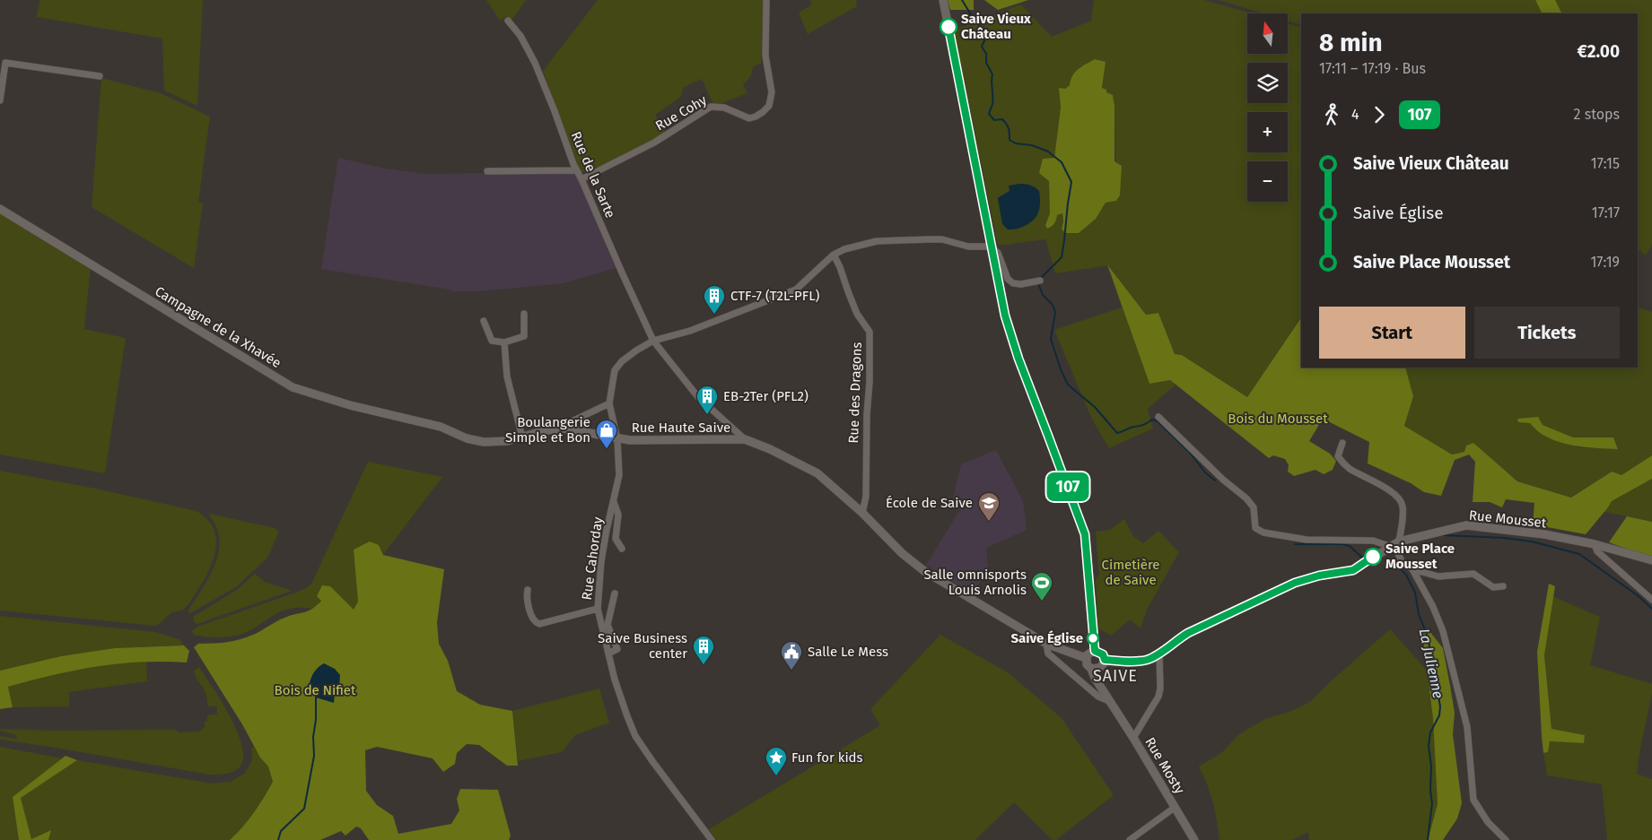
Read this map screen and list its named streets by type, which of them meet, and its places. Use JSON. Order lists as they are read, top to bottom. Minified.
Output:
{"streets":{"street":["Rue Cohy","Rue de la Sarte","Campagne de la Xhavée","Rue des Dragons","Rue Haute Saive","Rue Mousset","Rue Cahorday","Rue Mosty"]},"crossings":[["Rue Cohy","Rue de la Sarte"],["Rue de la Sarte","Rue Haute Saive"],["Campagne de la Xhavée","Rue Haute Saive"],["Rue des Dragons","Rue Haute Saive"],["Rue Haute Saive","Rue Cahorday"],["Rue Haute Saive","Rue Mosty"],["Rue Mousset","Rue Mosty"]],"districts":["SAIVE"],"water":["La Julienne"],"parks":["Bois du Mousset","Cimetière de Saive","Bois de Nifiet"],"places":{"other":["Saive Vieux Château","Saive Place Mousset","Saive Église"],"building":["CTF-7 (T2L-PFL)","EB-2Ter (PFL2)","Saive Business center"],"shop":["Boulangerie Simple et Bon"],"school or university":["École de Saive"],"sports":["Salle omnisports Louis Arnolis"],"public building":["Salle Le Mess"],"place":["Fun for kids"]},"lines":["bus line 107"],"north":"top","page":{"on_map":"107","map_buttons":["+","−"],"heading":["8 min","17:11 – 17:19 · Bus","€2.00"],"legs":["4","107","2 stops"],"list":[{"name":"Saive Vieux Château","value":"17:15"},{"name":"Saive Église","value":"17:17"},{"name":"Saive Place Mousset","value":"17:19"}],"buttons":["Start","Tickets"]}}
